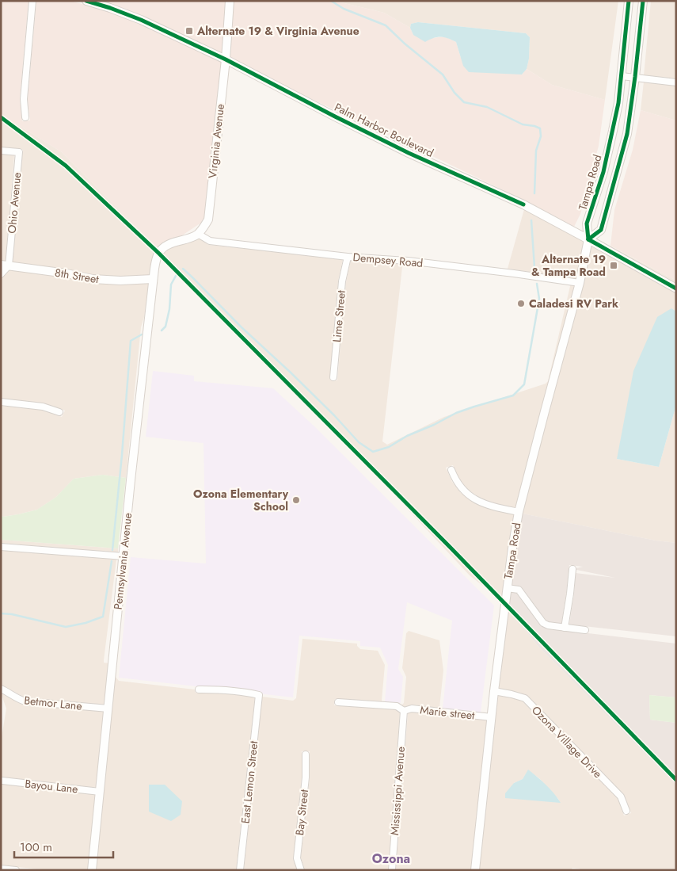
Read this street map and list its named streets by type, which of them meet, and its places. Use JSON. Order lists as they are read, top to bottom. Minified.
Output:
{"streets":{"street":["Palm Harbor Boulevard","Virginia Avenue","Tampa Road","Ohio Avenue","Dempsey Road","8th Street","Lime Street","Pennsylvania Avenue","Betmor Lane","Marie street","Ozona Village Drive","East Lemon Street","Bayou Lane","Mississippi Avenue","Bay Street"]},"crossings":[["Palm Harbor Boulevard","Virginia Avenue"],["Palm Harbor Boulevard","Tampa Road"],["Virginia Avenue","Dempsey Road"],["Virginia Avenue","Pennsylvania Avenue"],["Tampa Road","Dempsey Road"],["Tampa Road","Marie street"],["Tampa Road","Ozona Village Drive"],["Ohio Avenue","8th Street"],["Dempsey Road","Lime Street"],["Dempsey Road","Pennsylvania Avenue"],["8th Street","Pennsylvania Avenue"],["Pennsylvania Avenue","Betmor Lane"],["Pennsylvania Avenue","Bayou Lane"],["Marie street","Mississippi Avenue"]],"districts":["Ozona"],"places":{"transit":["Alternate 19 & Virginia Avenue","Alternate 19 & Tampa Road"],"other":["Caladesi RV Park","Ozona Elementary School"]},"scale_bar":"100 m"}
